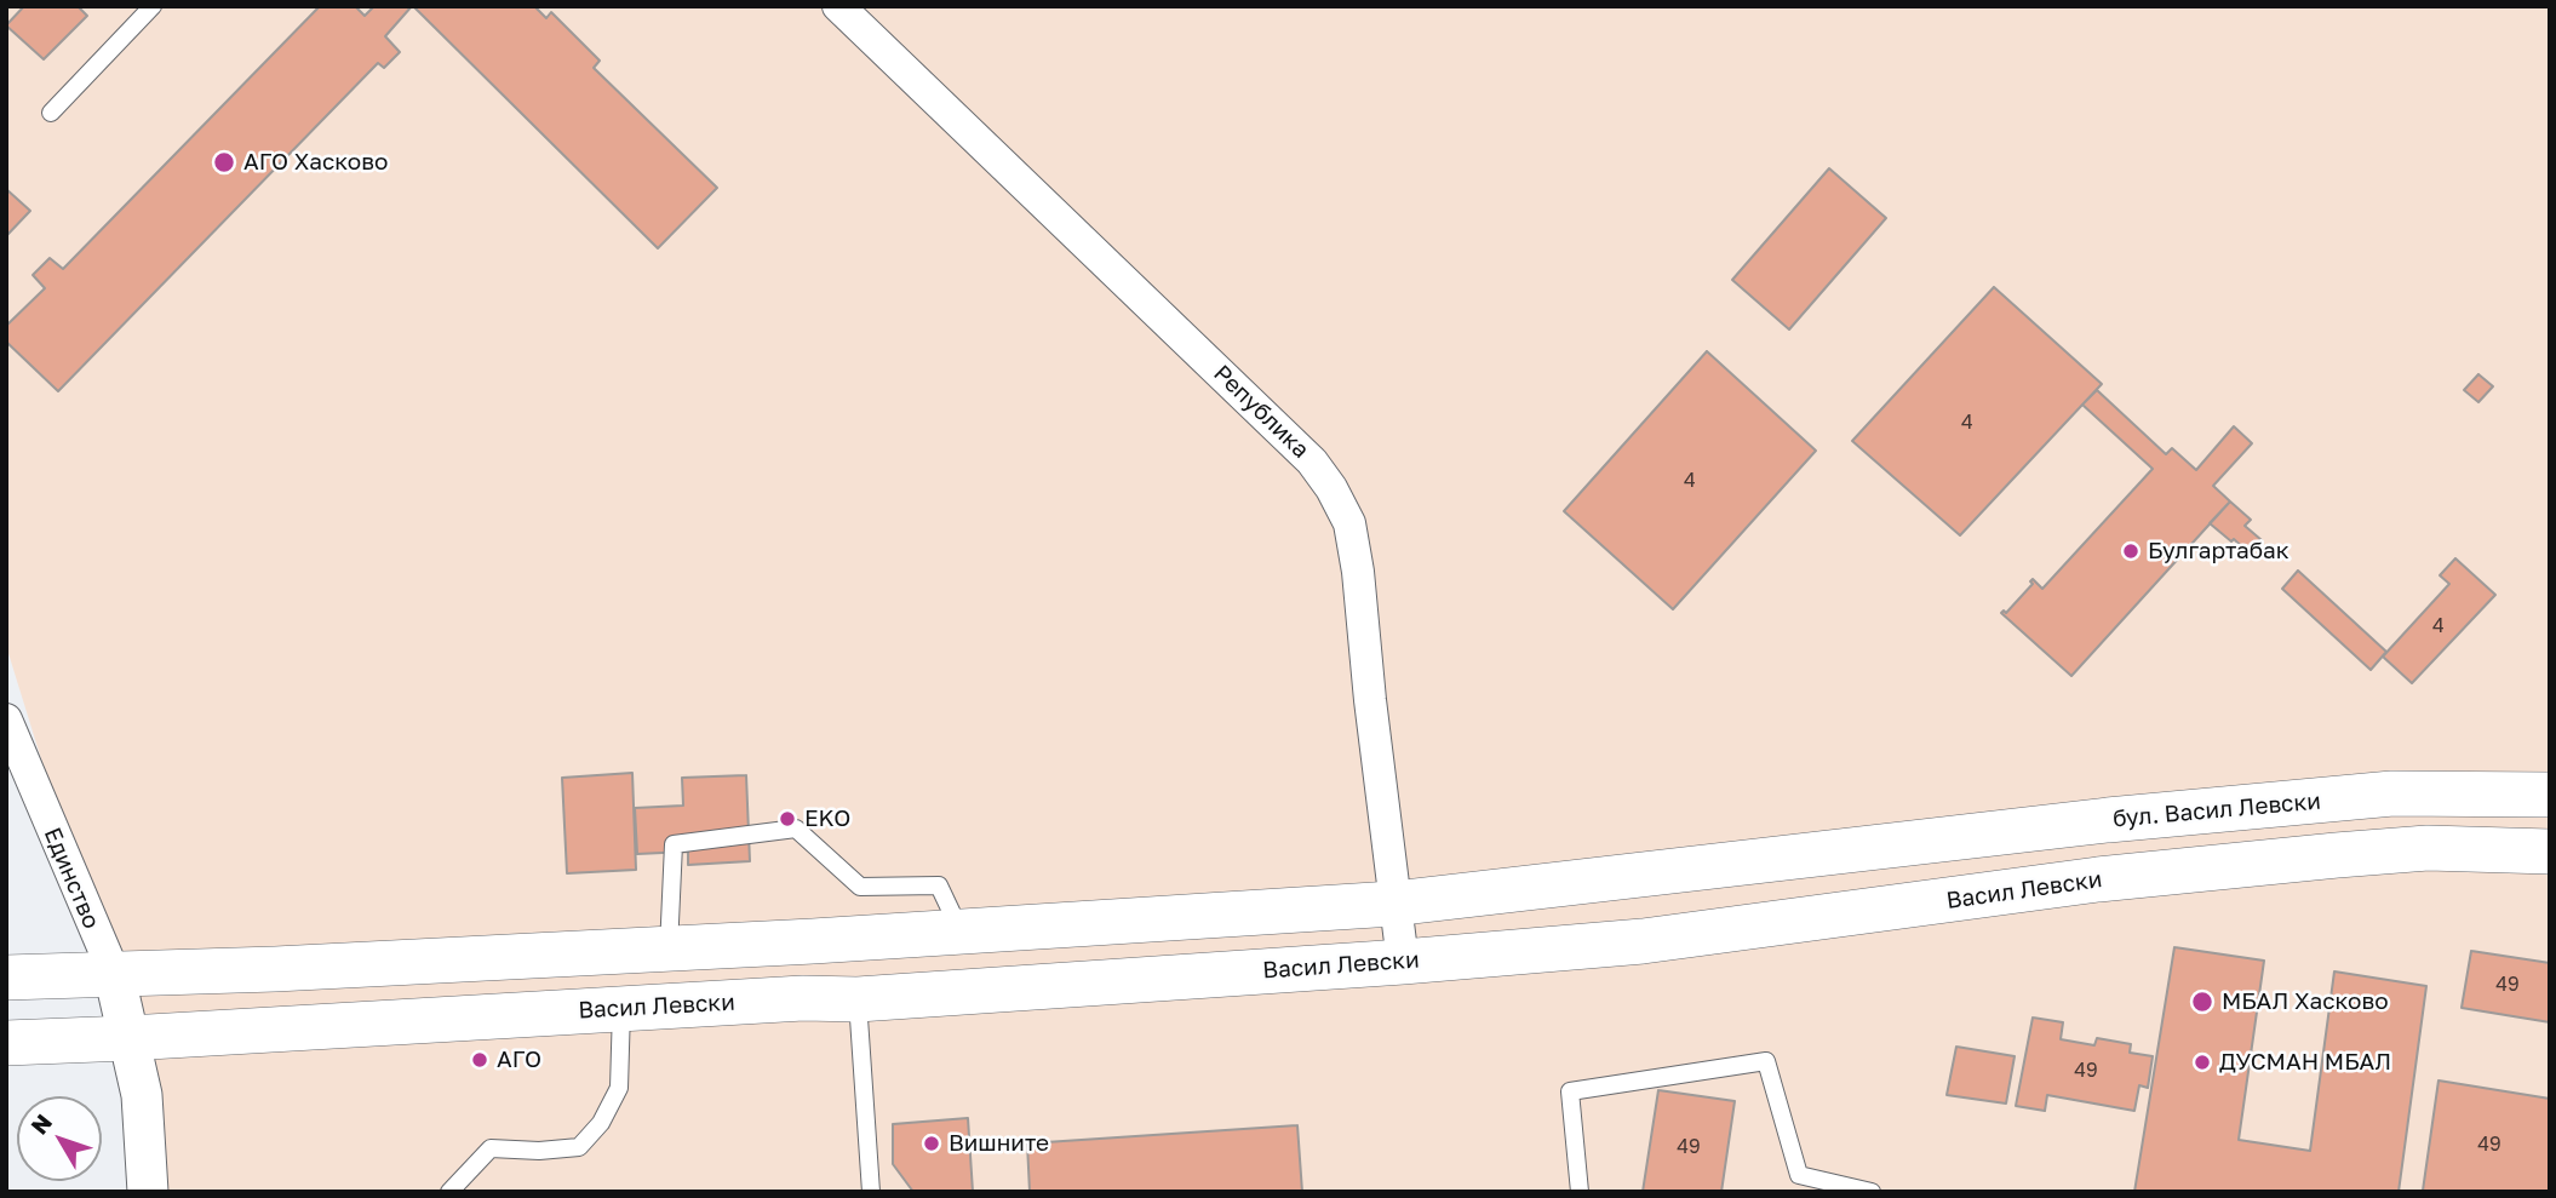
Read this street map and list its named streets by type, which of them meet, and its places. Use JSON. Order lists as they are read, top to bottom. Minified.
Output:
{"streets":{"main road":["бул. Васил Левски","Васил Левски"],"street":["Република","Единство"]},"crossings":[["Република","бул. Васил Левски"],["Република","Васил Левски"],["Единство","Васил Левски"]],"places":["АГО Хасково","Булгартабак","EKO","МБАЛ Хасково","АГО","ДУСМАН МБАЛ","Вишните"],"house_numbers":["4","4","4","49","49","49","49"],"north":"top left"}
